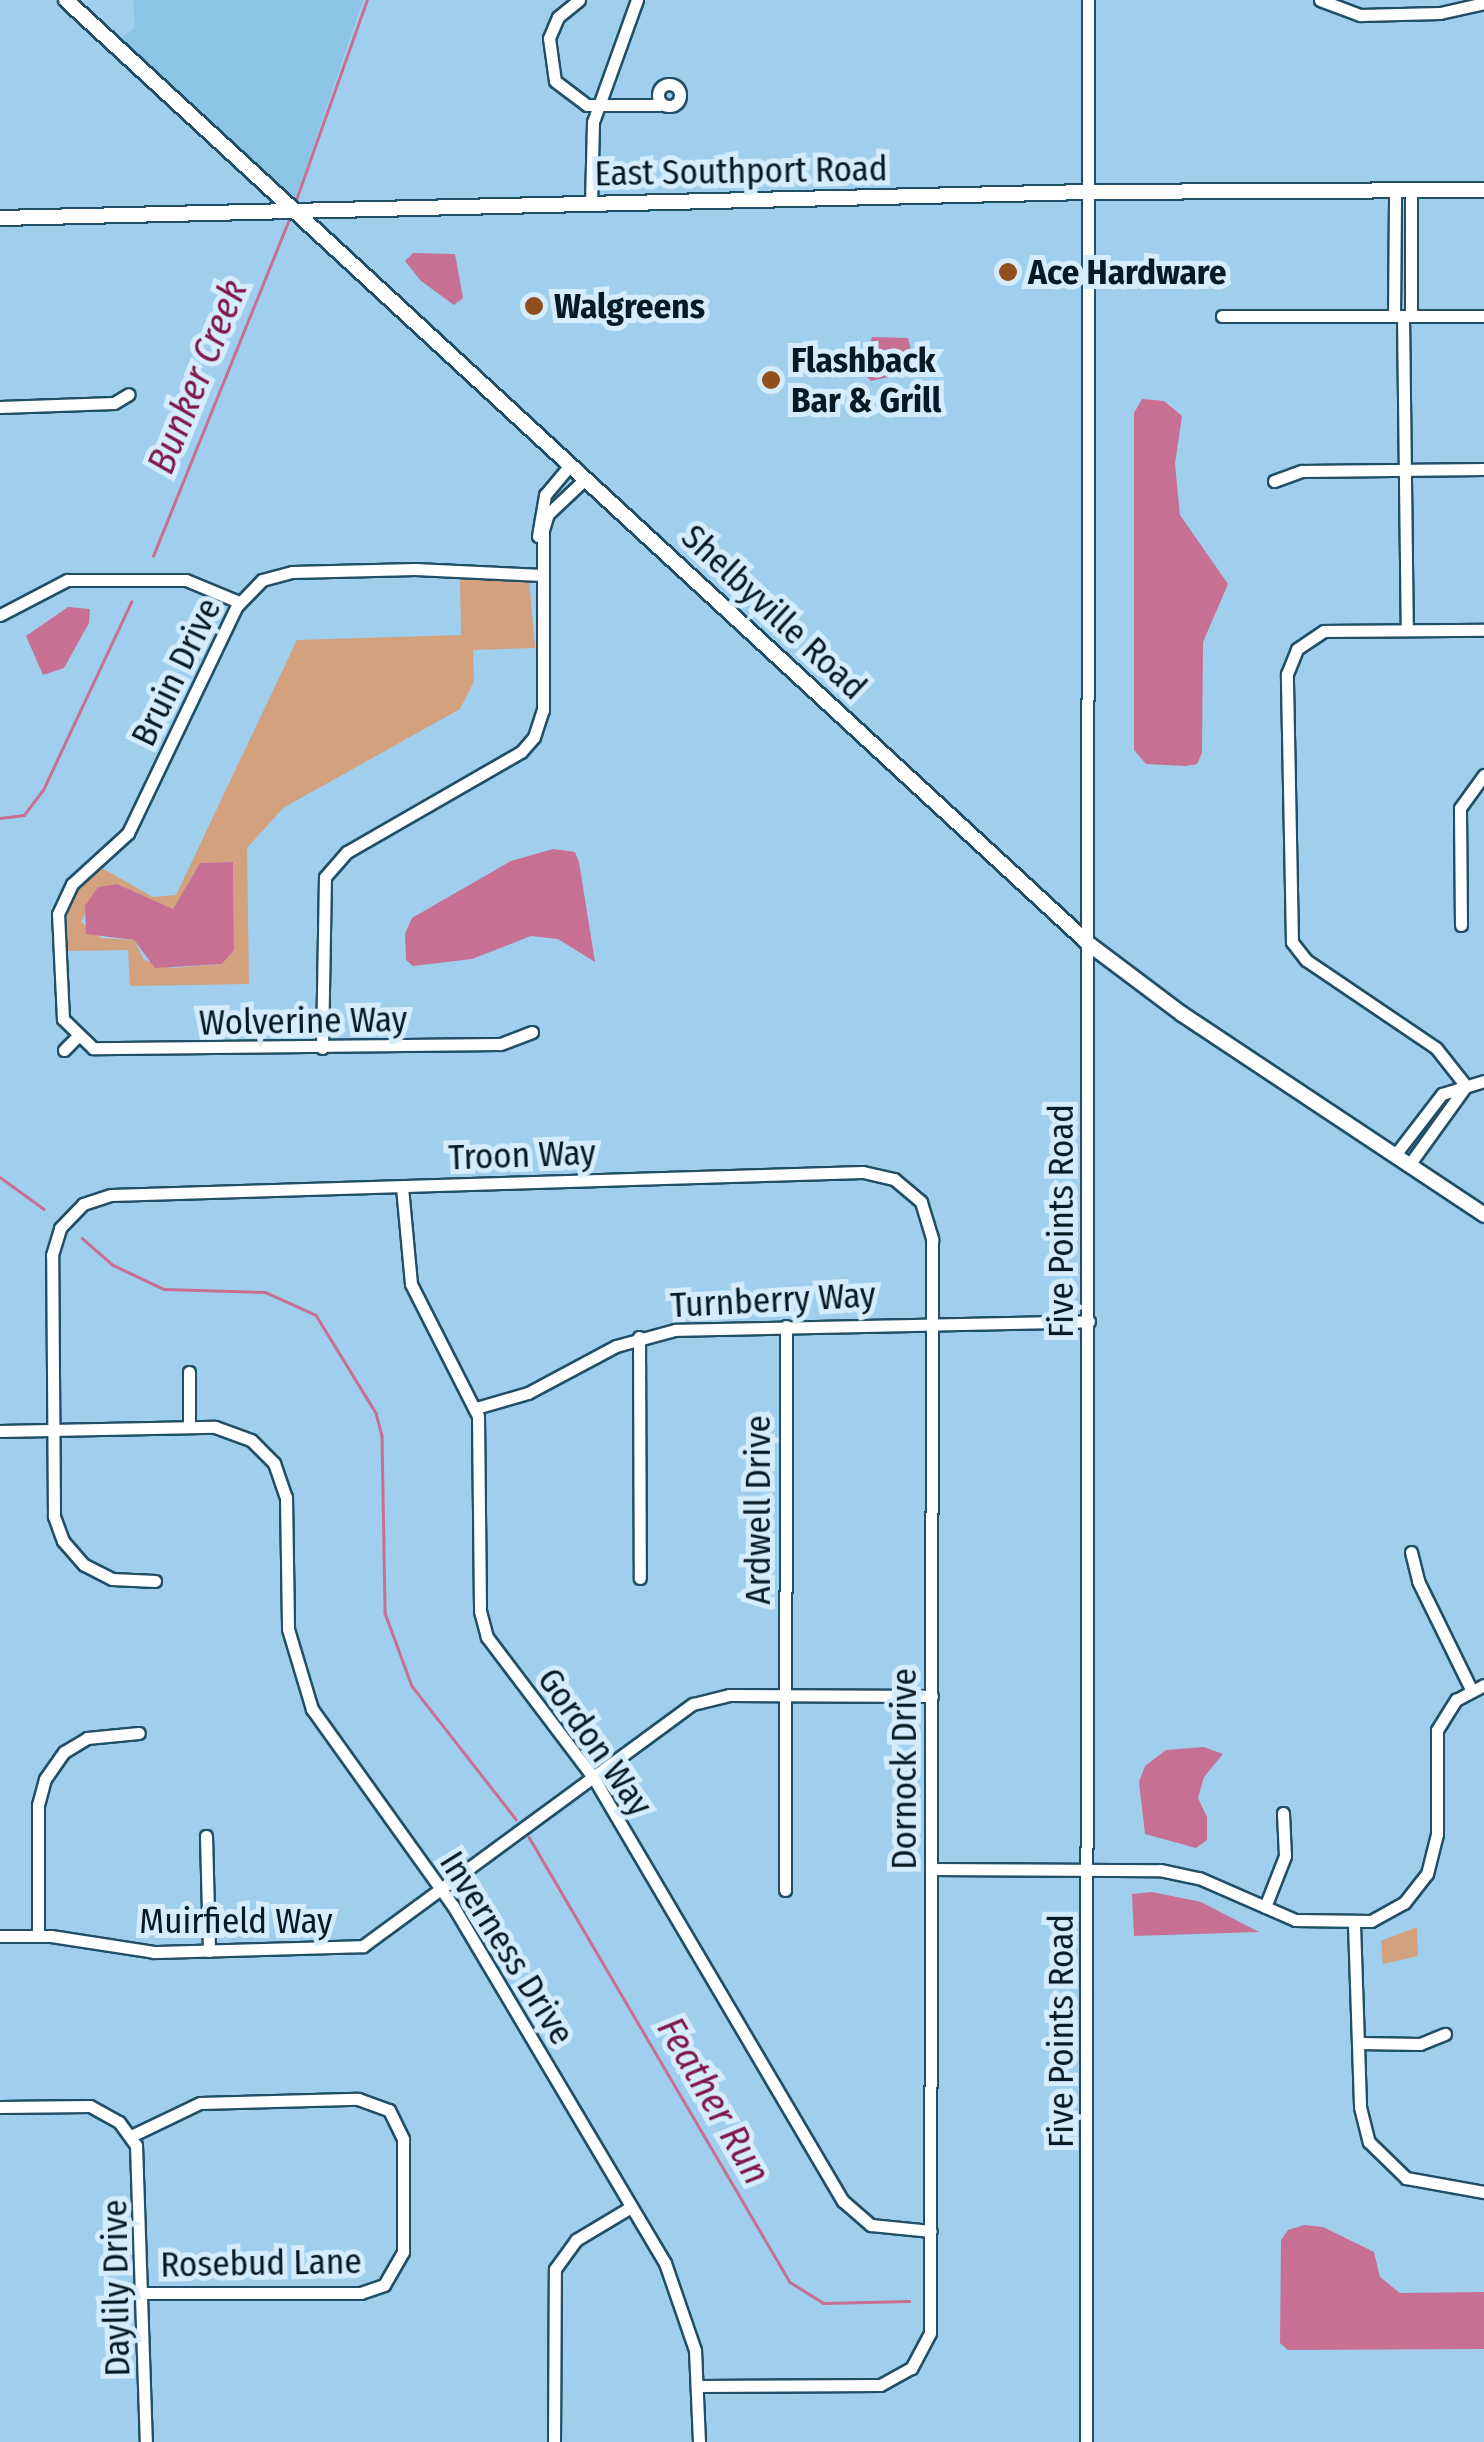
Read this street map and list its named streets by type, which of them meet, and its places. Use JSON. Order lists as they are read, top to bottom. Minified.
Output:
{"streets":{"main road":["East Southport Road","Shelbyville Road"],"street":["Bruin Drive","Wolverine Way","Troon Way","Five Points Road","Turnberry Way","Ardwell Drive","Gordon Way","Dornock Drive","Muirfield Way","Inverness Drive","Rosebud Lane","Daylily Drive"]},"crossings":[["East Southport Road","Shelbyville Road"],["East Southport Road","Five Points Road"],["Shelbyville Road","Five Points Road"],["Bruin Drive","Wolverine Way"],["Troon Way","Gordon Way"],["Troon Way","Dornock Drive"],["Five Points Road","Turnberry Way"],["Turnberry Way","Ardwell Drive"],["Turnberry Way","Gordon Way"],["Turnberry Way","Dornock Drive"],["Ardwell Drive","Muirfield Way"],["Gordon Way","Dornock Drive"],["Gordon Way","Muirfield Way"],["Dornock Drive","Muirfield Way"],["Dornock Drive","Inverness Drive"],["Muirfield Way","Inverness Drive"],["Rosebud Lane","Daylily Drive"]],"water":["Bunker Creek","Feather Run"],"places":["Ace Hardware","Walgreens","Flashback Bar & Grill"]}
